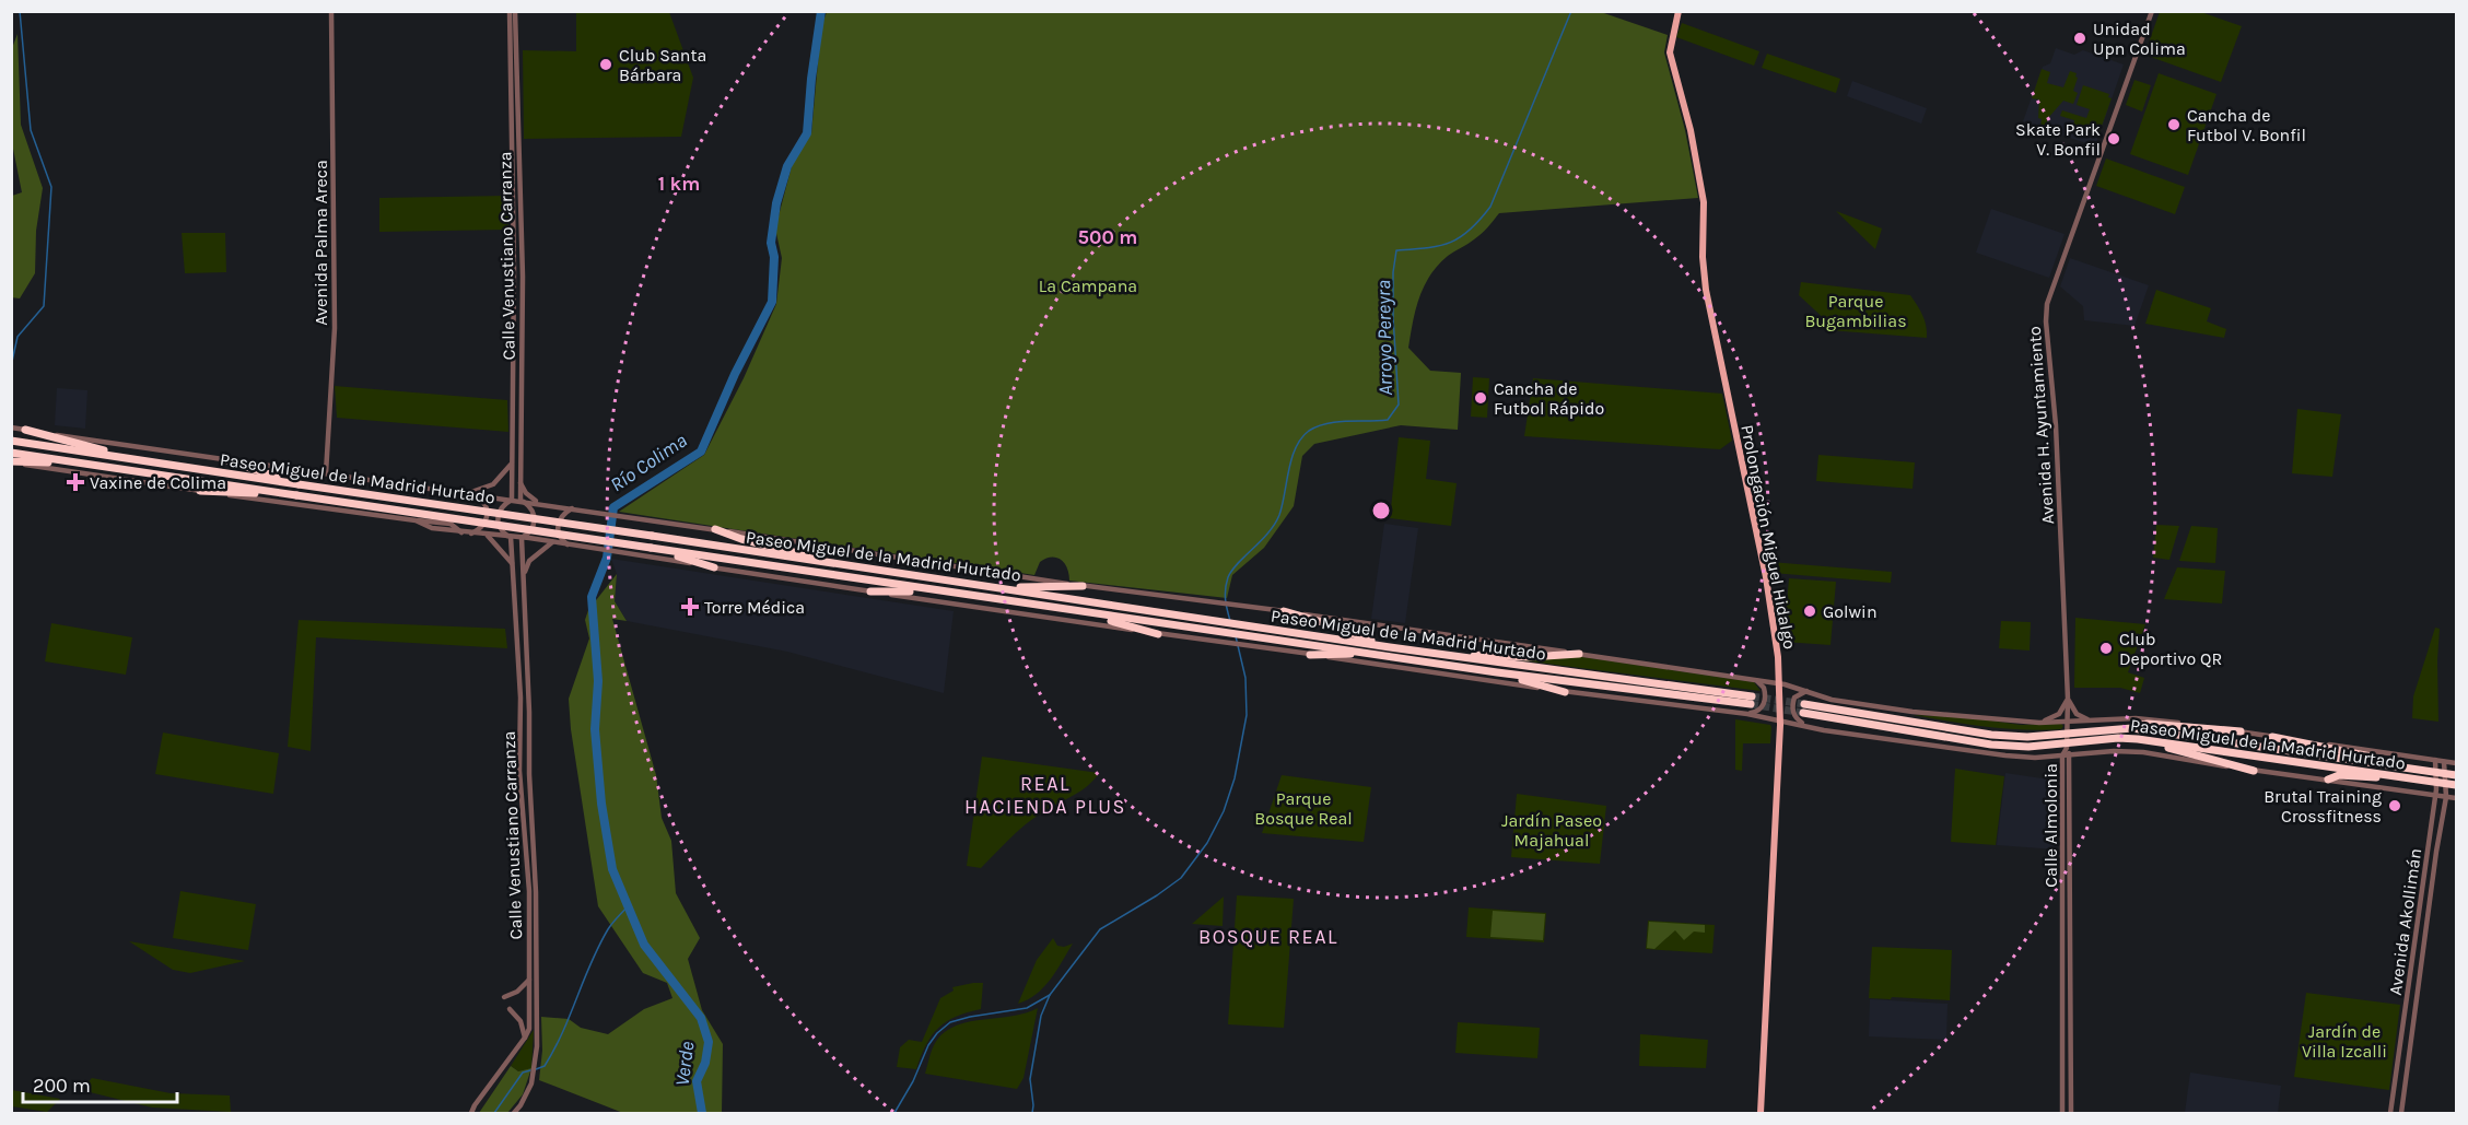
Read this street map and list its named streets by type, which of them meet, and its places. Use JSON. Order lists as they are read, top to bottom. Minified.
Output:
{"streets":{"highway":["Paseo Miguel de la Madrid Hurtado"],"main road":["Prolongación Miguel Hidalgo"],"street":["Avenida Palma Areca","Calle Venustiano Carranza","Avenida H. Ayuntamiento","Calle Almolonia","Avenida Akollimán"]},"crossings":[["Avenida H. Ayuntamiento","Paseo Miguel de la Madrid Hurtado"],["Avenida H. Ayuntamiento","Calle Almolonia"],["Paseo Miguel de la Madrid Hurtado","Calle Almolonia"],["Paseo Miguel de la Madrid Hurtado","Avenida Akollimán"]],"districts":["REAL HACIENDA PLUS","BOSQUE REAL"],"water":["Arroyo Pereyra","Río Colima","Verde"],"parks":["La Campana","Parque Bugambilias","Parque Bosque Real","Jardín Paseo Majahual","Jardín de Villa Izcalli"],"places":{"other":["Unidad Upn Colima","Club Santa Bárbara","Cancha de Futbol V. Bonfil","Skate Park V. Bonfil","Cancha de Futbol Rápido","Golwin","Club Deportivo QR","Brutal Training Crossfitness"],"health":["Vaxine de Colima","Torre Médica"]},"scale_bar":"200 m","rings":["1 km","500 m"]}
